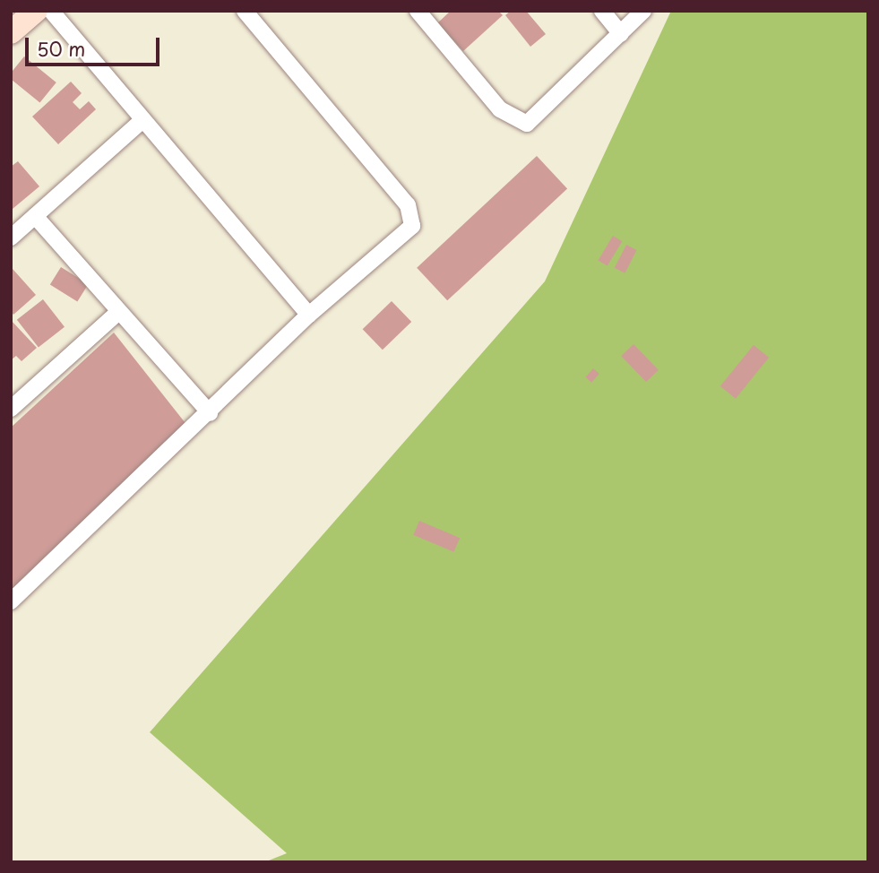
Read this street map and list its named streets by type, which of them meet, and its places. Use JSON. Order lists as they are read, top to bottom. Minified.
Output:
{"scale_bar":"50 m"}
